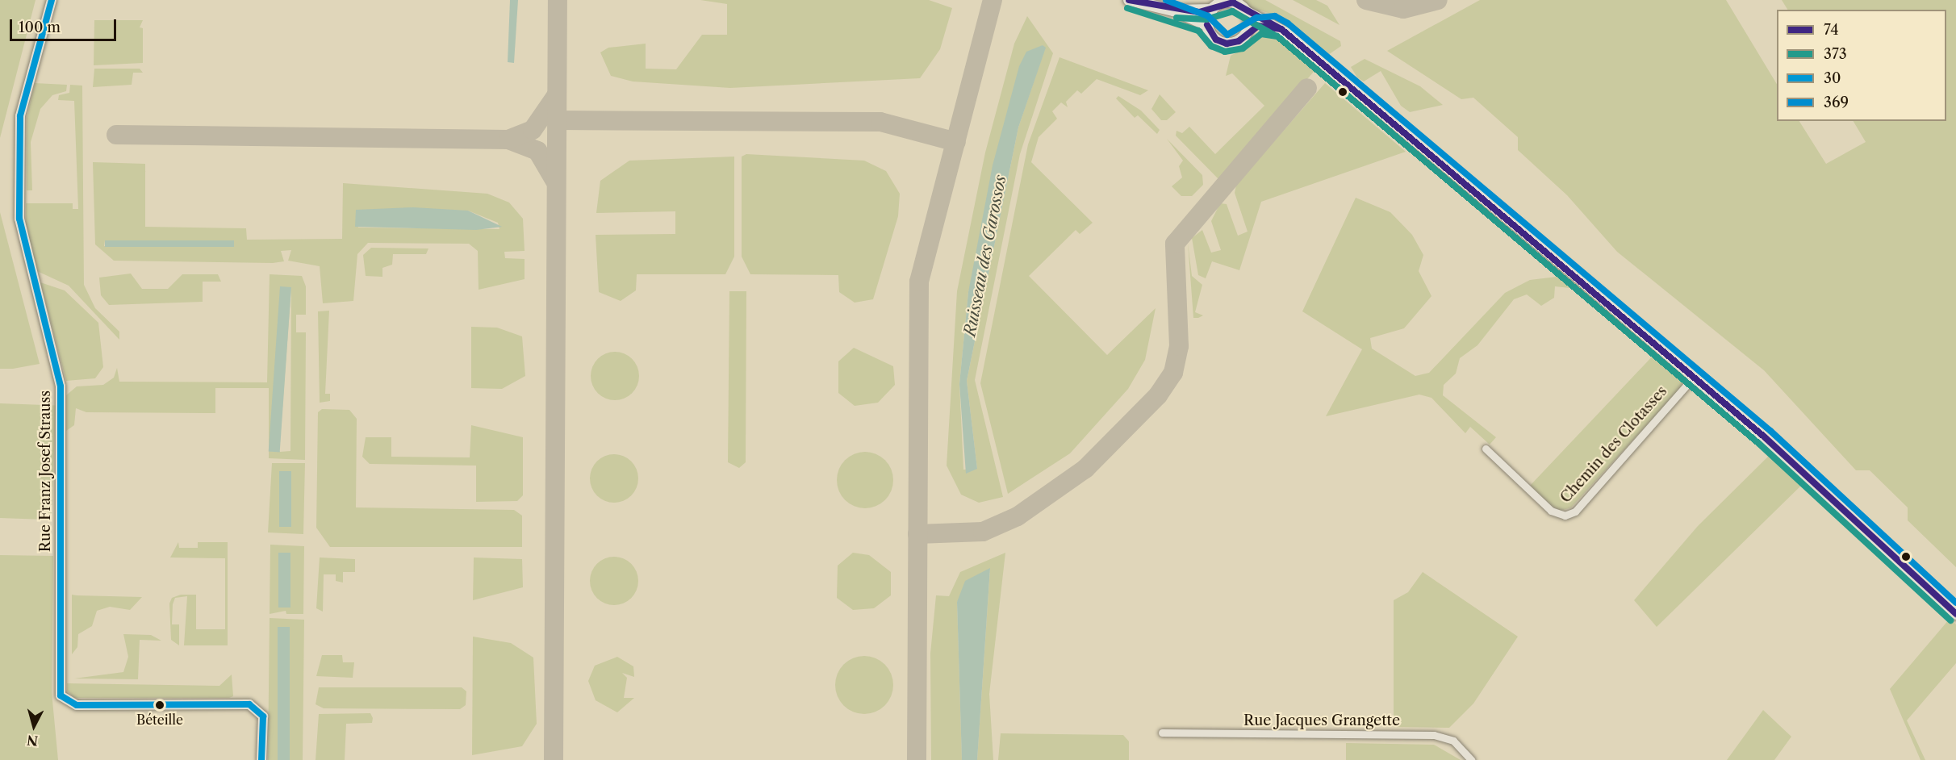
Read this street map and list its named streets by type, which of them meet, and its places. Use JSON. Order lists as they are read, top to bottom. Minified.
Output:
{"streets":{"street":["Chemin des Clotasses","Rue Franz Josef Strauss","Rue Jacques Grangette"]},"water":["Ruisseau des Garossos"],"places":["Béteille"],"lines":["transit line 74","transit line 30","transit line 369","transit line 373"],"legend":["74","373","30","369"],"scale_bar":"100 m","north":"bottom"}
